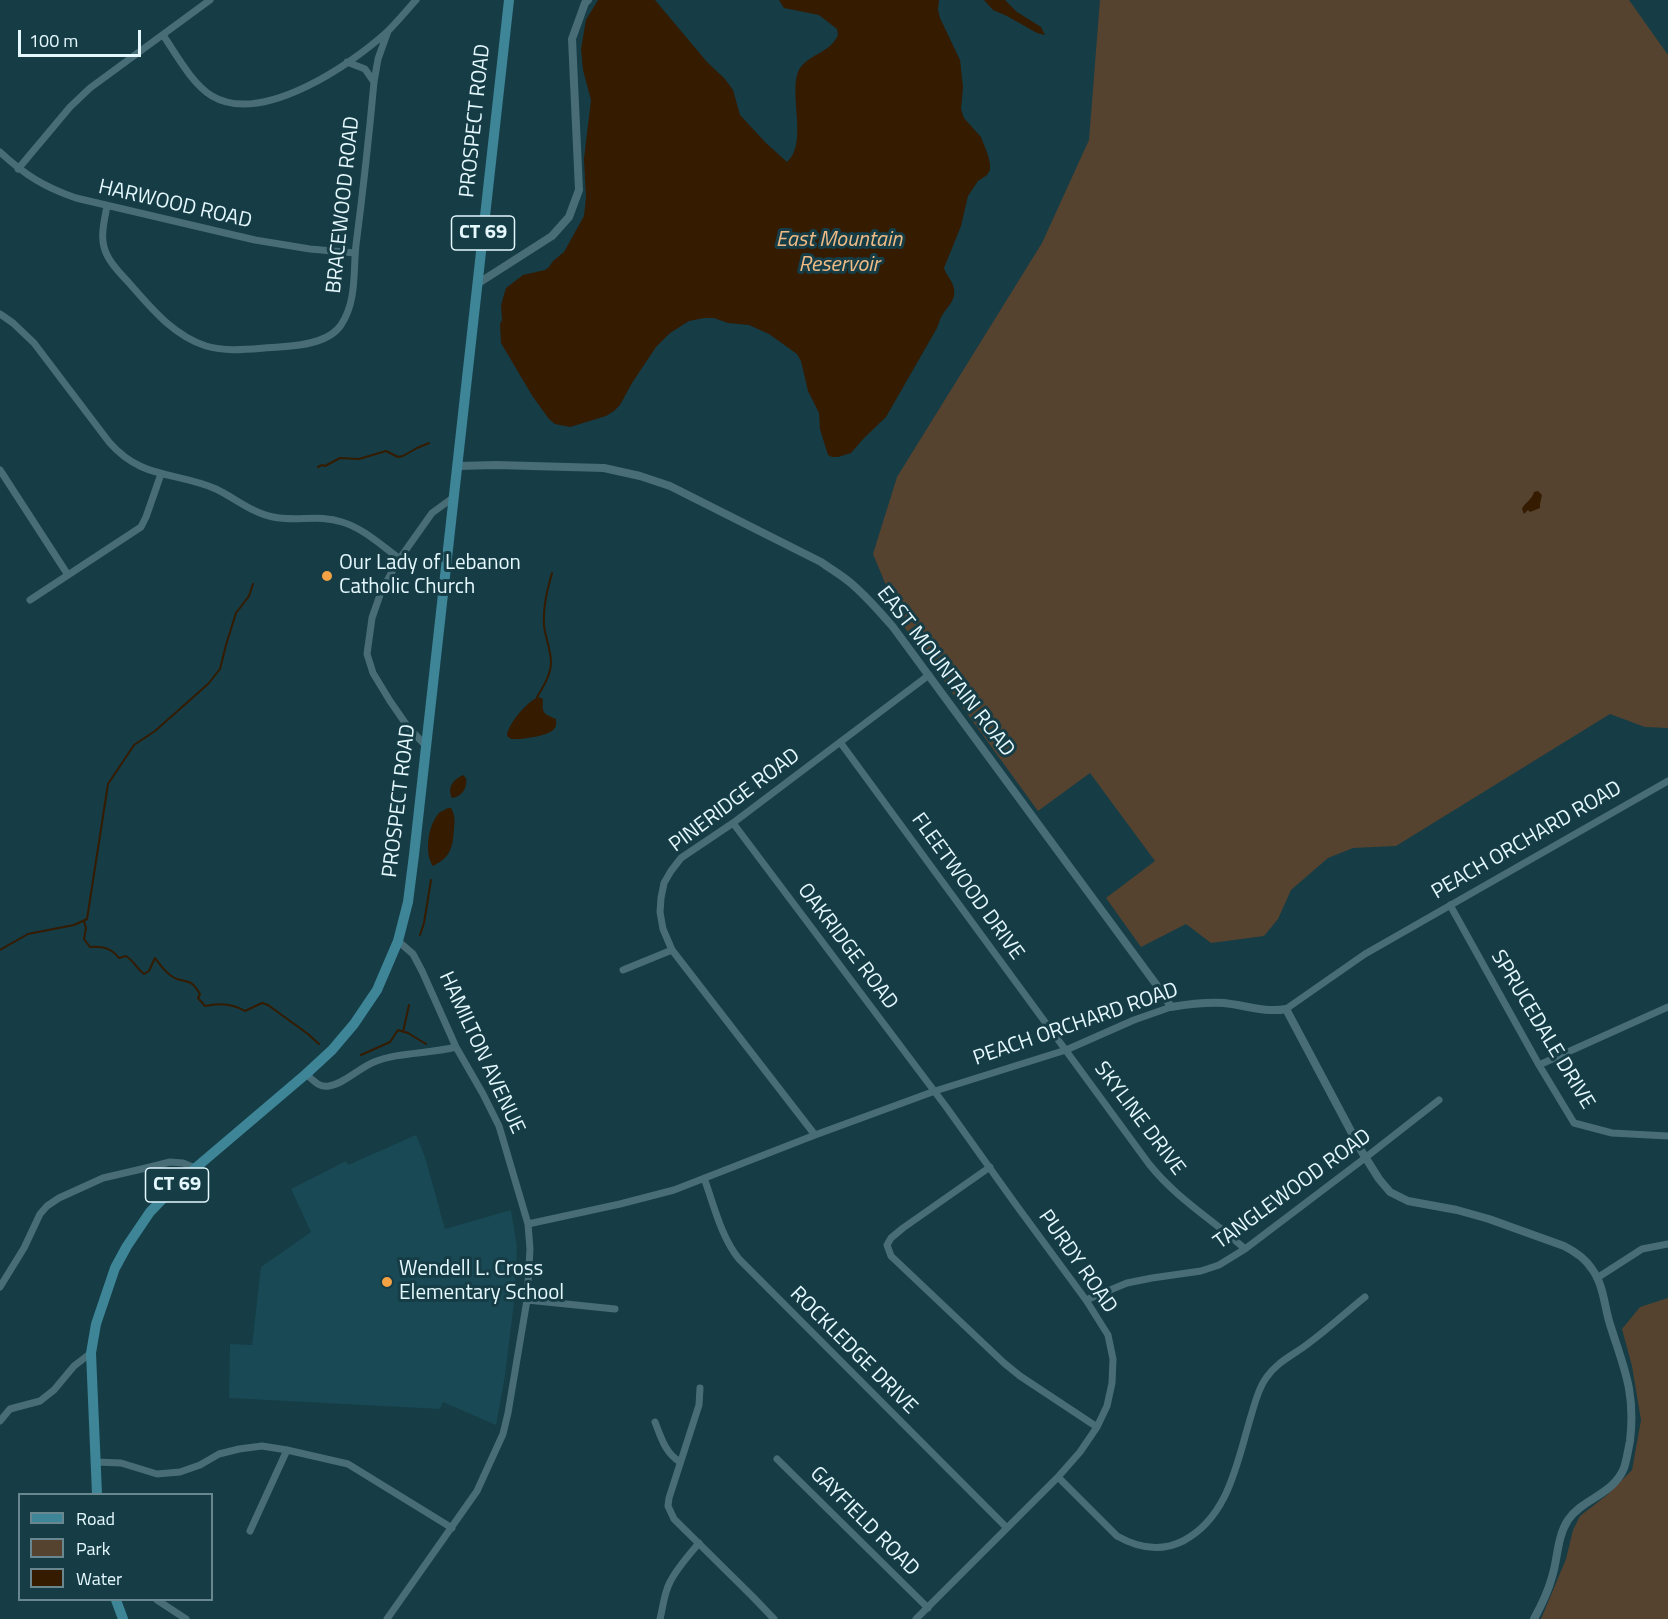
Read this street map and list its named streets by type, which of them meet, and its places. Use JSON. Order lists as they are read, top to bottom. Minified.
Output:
{"streets":{"main road":["PROSPECT ROAD","CT 69"],"street":["HARWOOD ROAD","BRACEWOOD ROAD","EAST MOUNTAIN ROAD","PINERIDGE ROAD","PEACH ORCHARD ROAD","FLEETWOOD DRIVE","OAKRIDGE ROAD","SPRUCEDALE DRIVE","HAMILTON AVENUE","SKYLINE DRIVE","TANGLEWOOD ROAD","PURDY ROAD","ROCKLEDGE DRIVE","GAYFIELD ROAD"]},"crossings":[["PROSPECT ROAD","EAST MOUNTAIN ROAD"],["PROSPECT ROAD","HAMILTON AVENUE"],["HARWOOD ROAD","BRACEWOOD ROAD"],["EAST MOUNTAIN ROAD","PINERIDGE ROAD"],["EAST MOUNTAIN ROAD","PEACH ORCHARD ROAD"],["PINERIDGE ROAD","PEACH ORCHARD ROAD"],["PINERIDGE ROAD","FLEETWOOD DRIVE"],["PINERIDGE ROAD","OAKRIDGE ROAD"],["PEACH ORCHARD ROAD","FLEETWOOD DRIVE"],["PEACH ORCHARD ROAD","OAKRIDGE ROAD"],["PEACH ORCHARD ROAD","SPRUCEDALE DRIVE"],["PEACH ORCHARD ROAD","HAMILTON AVENUE"],["PEACH ORCHARD ROAD","SKYLINE DRIVE"],["PEACH ORCHARD ROAD","PURDY ROAD"],["PEACH ORCHARD ROAD","ROCKLEDGE DRIVE"],["FLEETWOOD DRIVE","SKYLINE DRIVE"],["OAKRIDGE ROAD","PURDY ROAD"],["SKYLINE DRIVE","TANGLEWOOD ROAD"],["TANGLEWOOD ROAD","PURDY ROAD"],["PURDY ROAD","ROCKLEDGE DRIVE"],["PURDY ROAD","GAYFIELD ROAD"]],"water":["East Mountain Reservoir"],"places":["Our Lady of Lebanon Catholic Church","Wendell L. Cross Elementary School"],"legend":["Road","Park","Water"],"scale_bar":"100 m"}
